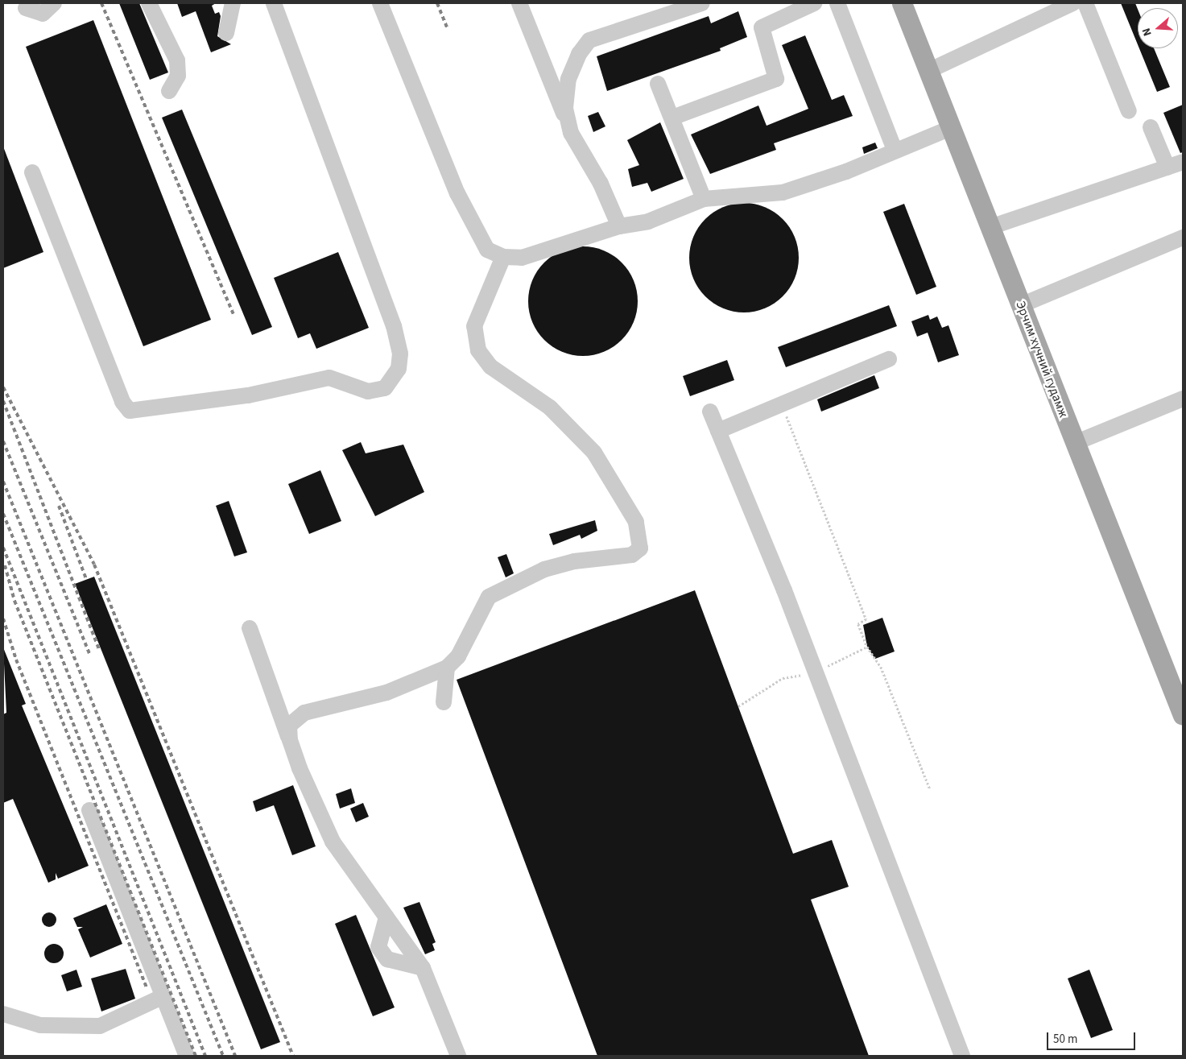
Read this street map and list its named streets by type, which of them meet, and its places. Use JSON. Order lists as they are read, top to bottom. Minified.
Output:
{"streets":{"main road":["Эрчим хүчний гудамж"]},"scale_bar":"50 m","north":"left"}
